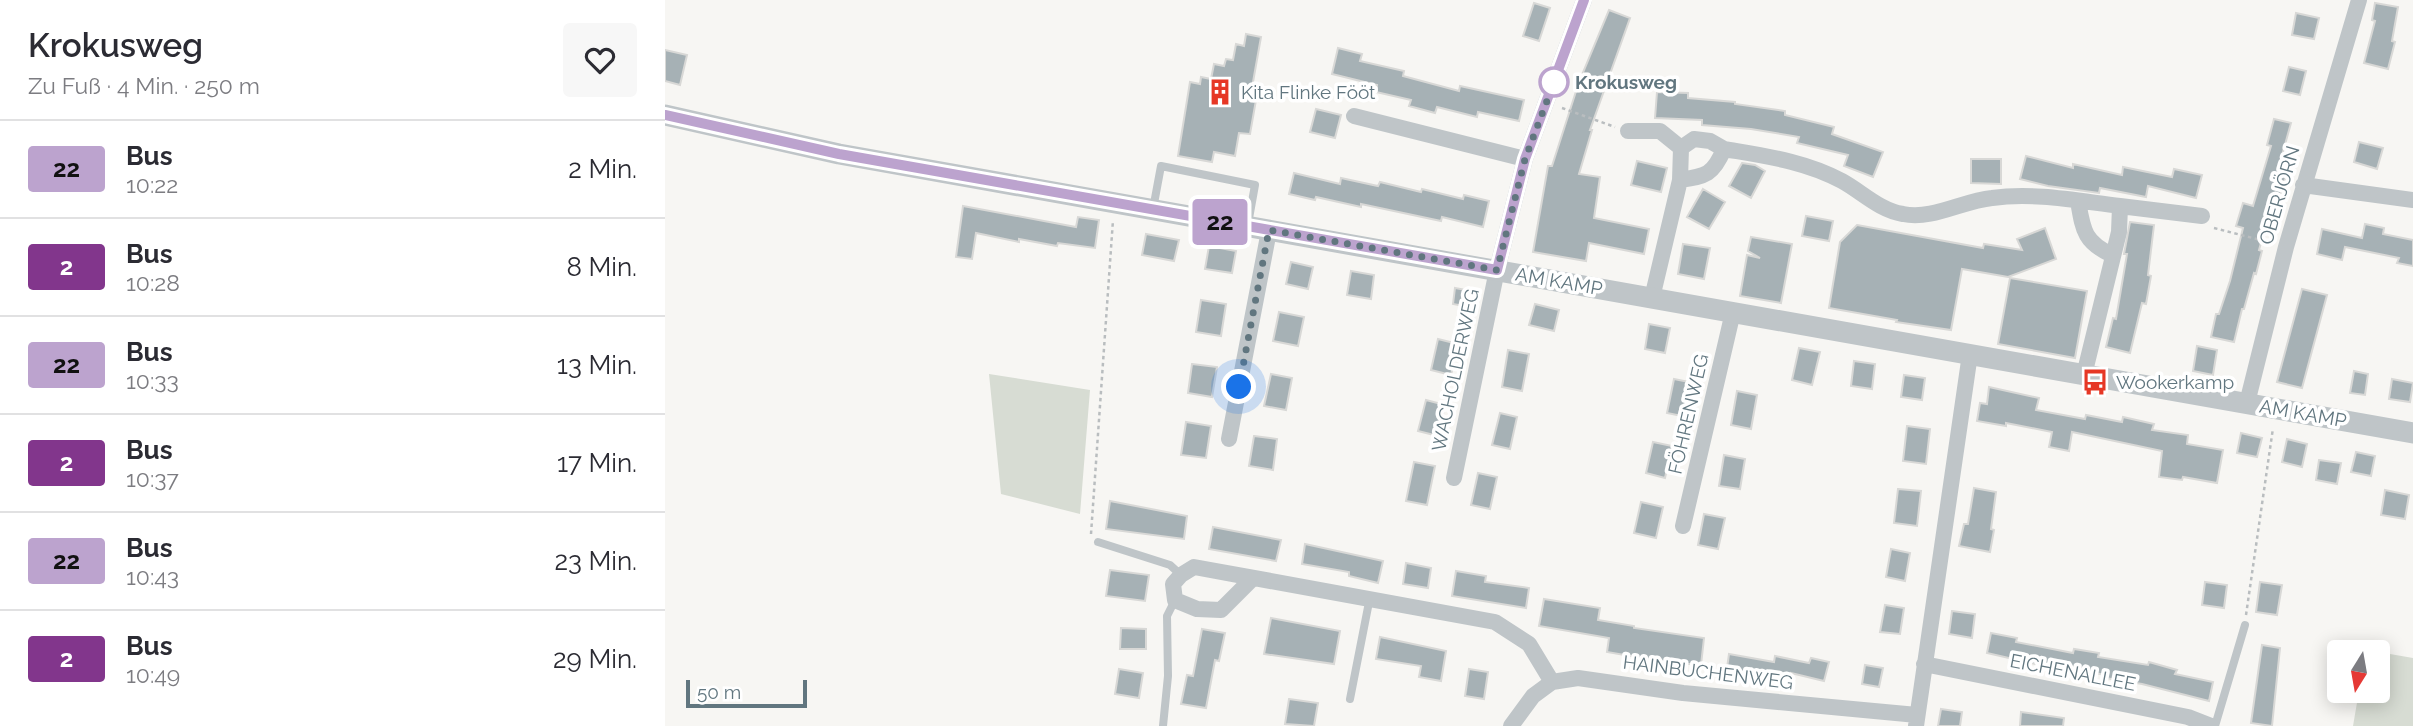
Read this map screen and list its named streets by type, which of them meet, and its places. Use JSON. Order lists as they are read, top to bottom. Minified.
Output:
{"streets":{"street":["OBERJÖRN","AM KAMP","WACHOLDERWEG","FÖHRENWEG","HAINBUCHENWEG","EICHENALLEE"]},"crossings":[["OBERJÖRN","AM KAMP"],["AM KAMP","WACHOLDERWEG"],["AM KAMP","FÖHRENWEG"]],"places":{"other":["Krokusweg"],"building":["Kita Flinke Fööt"],"bus stop":["Wookerkamp"]},"lines":["bus line 22"],"scale_bar":"50 m","north":"bottom","page":{"heading":["Krokusweg","Zu Fuß · 4 Min. · 250 m"],"on_map":"22","list":[{"mark":"22","name":"Bus","note":"10:22","value":"2 Min."},{"mark":"2","name":"Bus","note":"10:28","value":"8 Min."},{"mark":"22","name":"Bus","note":"10:33","value":"13 Min."},{"mark":"2","name":"Bus","note":"10:37","value":"17 Min."},{"mark":"22","name":"Bus","note":"10:43","value":"23 Min."},{"mark":"2","name":"Bus","note":"10:49","value":"29 Min."}],"scale":"50 m"}}
